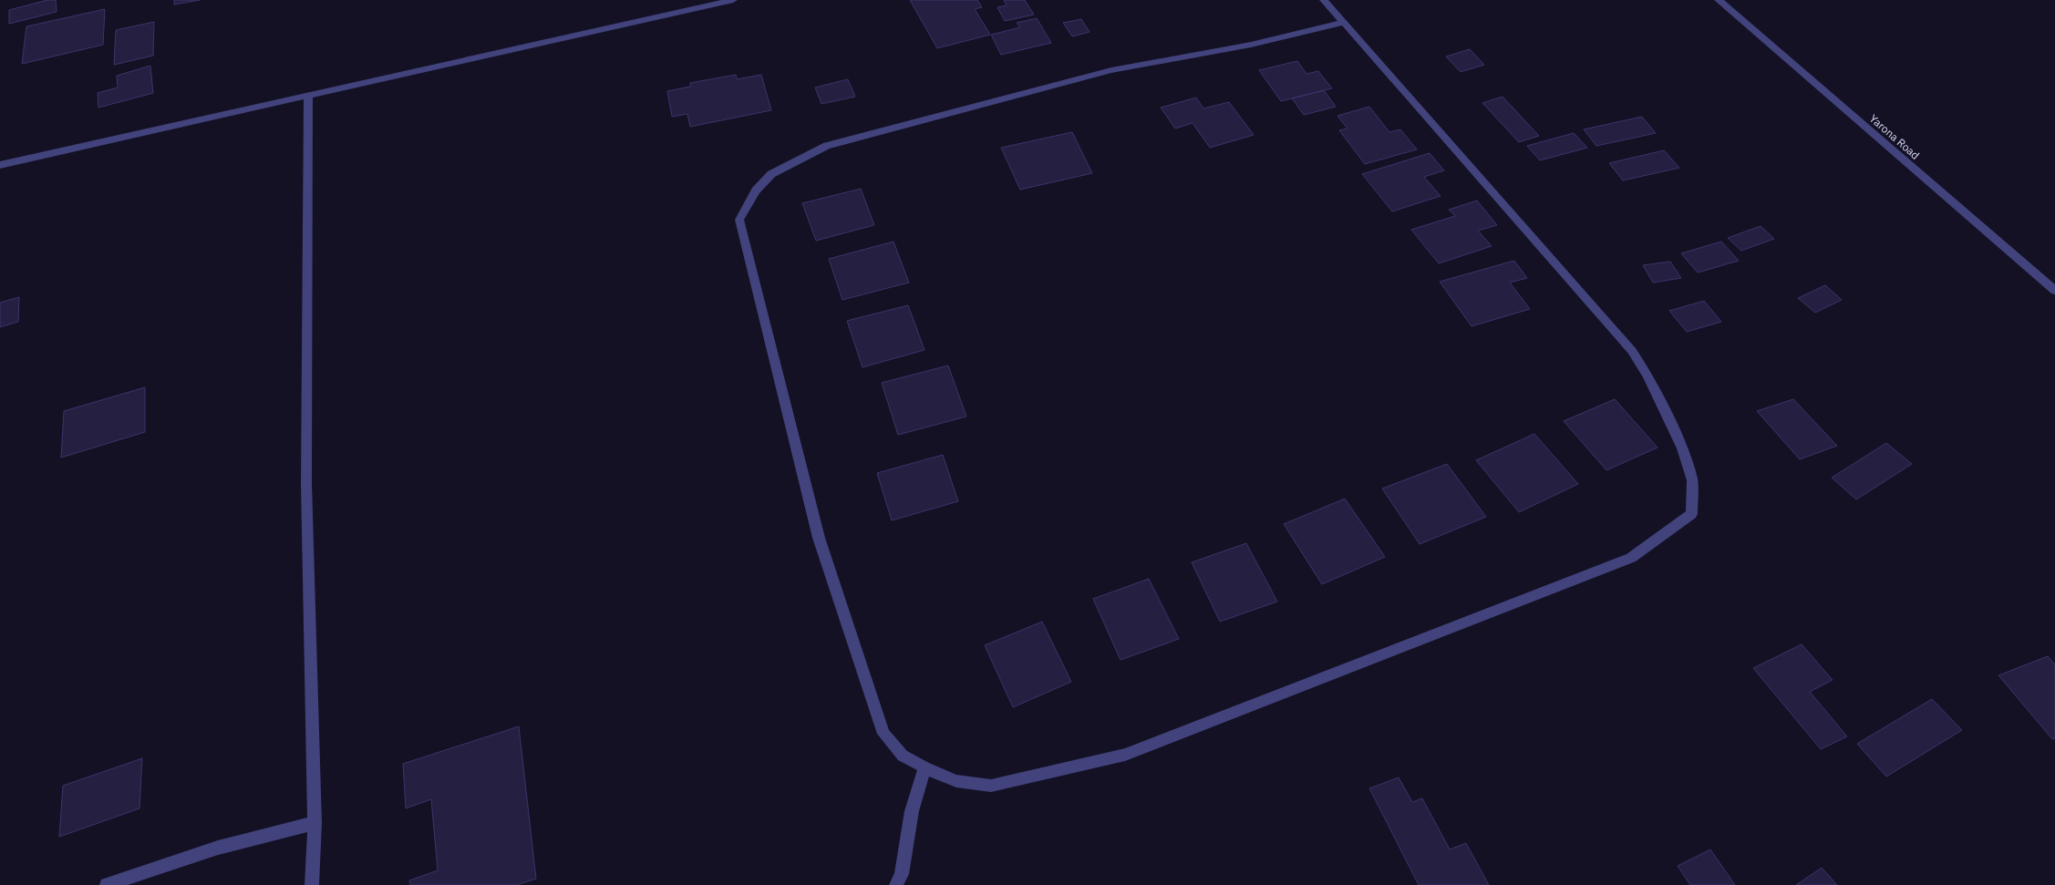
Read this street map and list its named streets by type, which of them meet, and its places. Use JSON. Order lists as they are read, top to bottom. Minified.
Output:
{"streets":{"street":["Yarona Road"]}}
